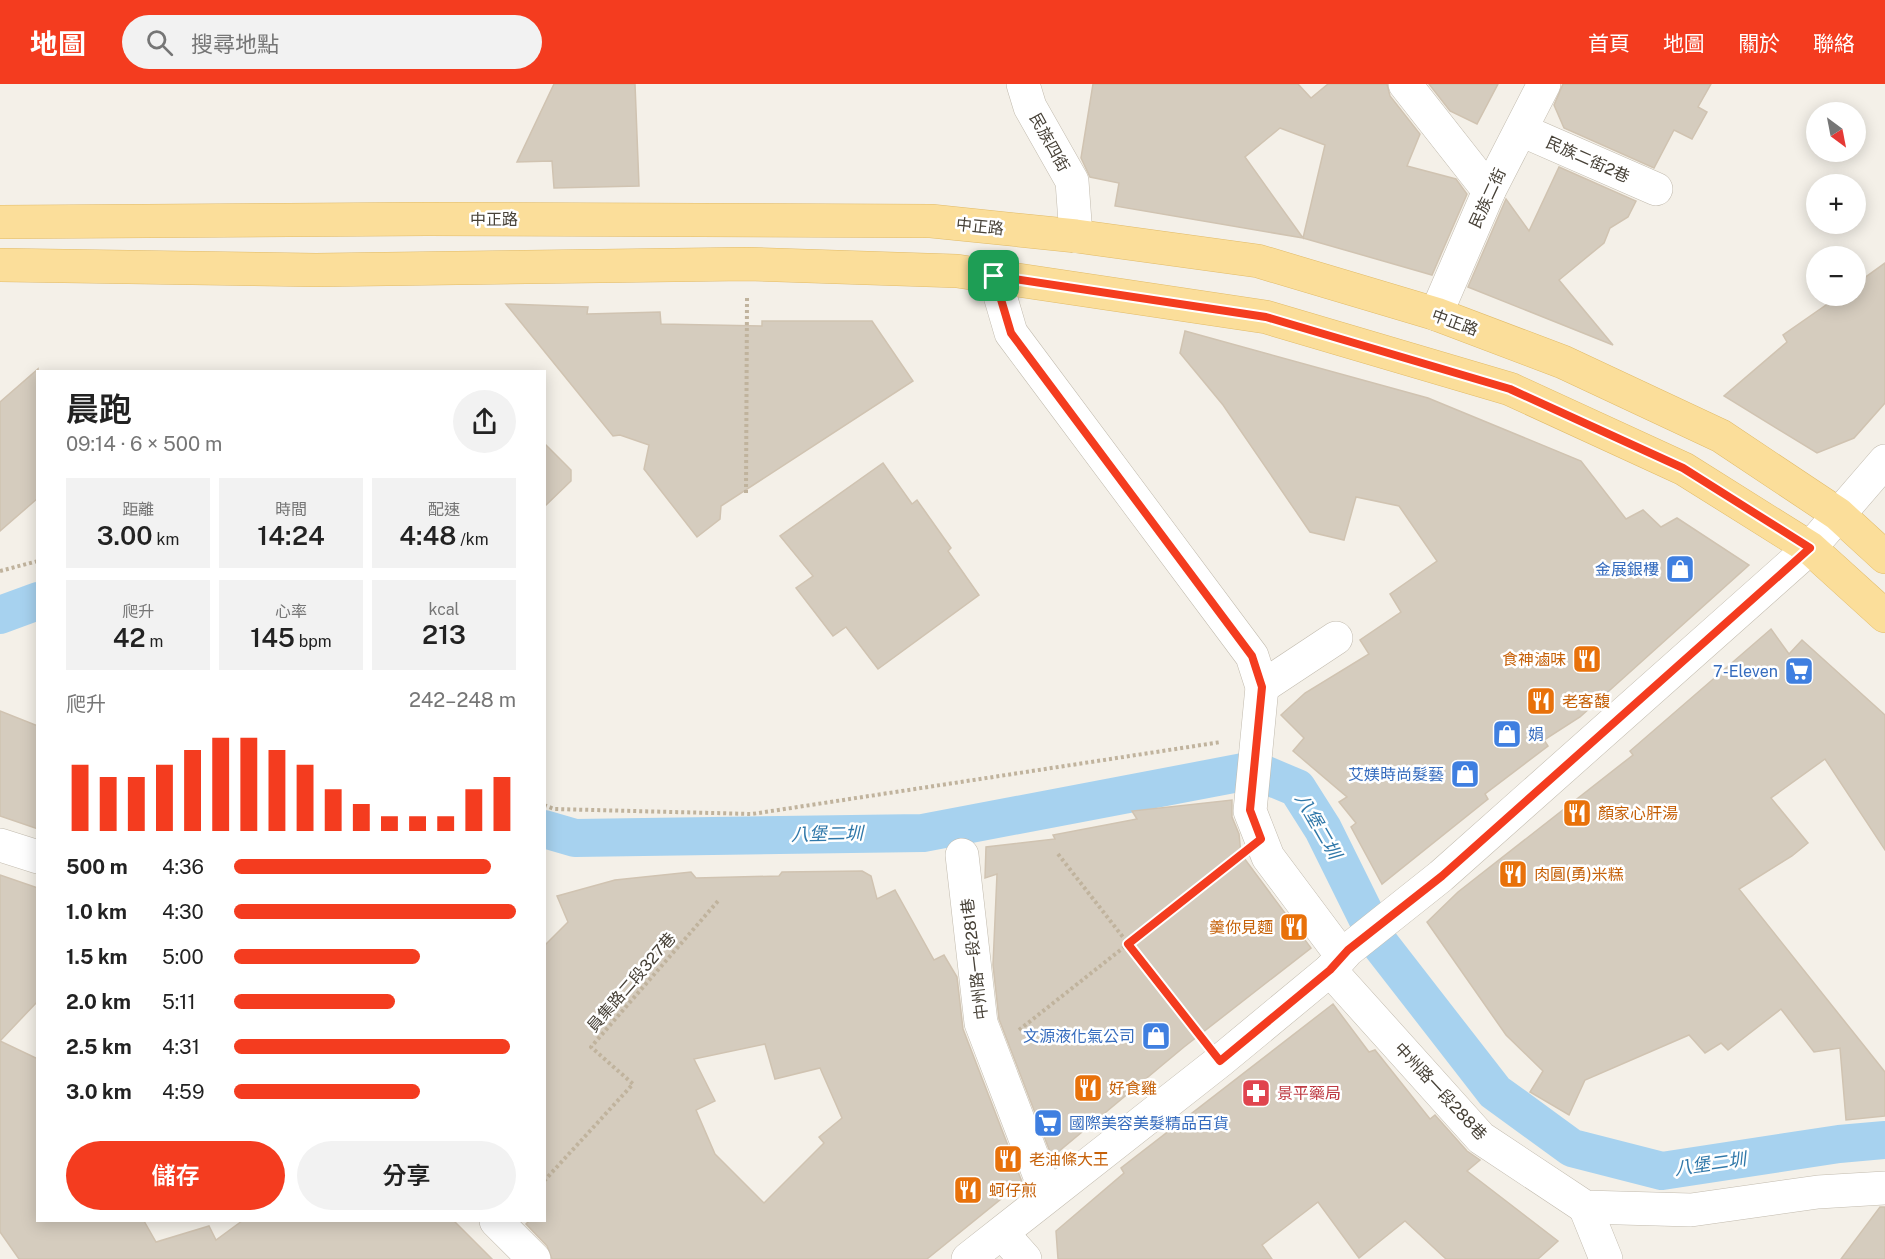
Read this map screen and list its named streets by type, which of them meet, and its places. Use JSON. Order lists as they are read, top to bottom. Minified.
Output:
{"streets":{"main road":["中正路"],"street":["民族四街","民族二街2巷","民族二街","中州路一段281巷","中州路一段288巷"],"path":["員集路二段327巷"]},"crossings":[["民族四街","中正路"],["民族二街2巷","民族二街"],["民族二街","中正路"]],"water":["八堡二圳"],"places":{"shop":["金展銀樓","娟","艾媄時尚髮藝","文源液化氣公司"],"restaurant":["食神滷味","老客馥","顏家心肝湯","肉圓(勇)米糕","羹你見麵","好食雞","老油條大王","蚵仔煎"],"supermarket":["7-Eleven","國際美容美髮精品百貨"],"pharmacy":["景平藥局"]},"north":"bottom right","page":{"header":"地圖","search":"搜尋地點","nav":["首頁","地圖","關於","聯絡"],"map_buttons":["+","−"],"heading":["晨跑","09:14 · 6 × 500 m"],"stats":[["距離","3.00 km"],["時間","14:24"],["配速","4:48 /km"],["爬升","42 m"],["心率","145 bpm"],["kcal","213"]],"chart":["爬升","242–248 m"],"list":[{"name":"500 m","note":"4:36"},{"name":"1.0 km","note":"4:30"},{"name":"1.5 km","note":"5:00"},{"name":"2.0 km","note":"5:11"},{"name":"2.5 km","note":"4:31"},{"name":"3.0 km","note":"4:59"}],"buttons":["儲存","分享"]}}
